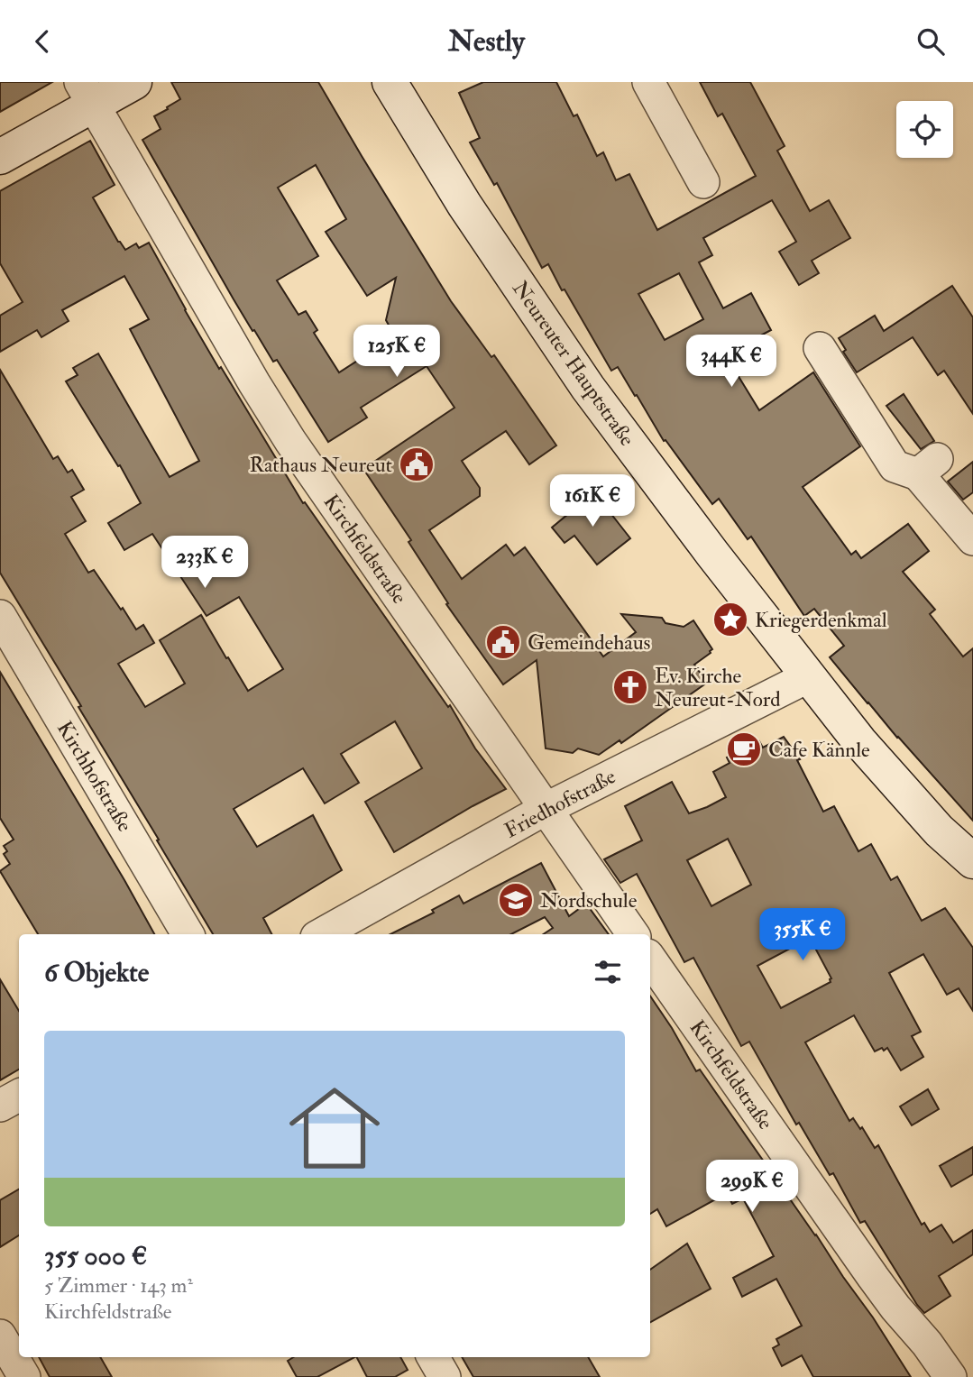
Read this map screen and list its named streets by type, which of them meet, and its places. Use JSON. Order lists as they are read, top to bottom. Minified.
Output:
{"streets":{"street":["Neureuter Hauptstraße","Kirchfeldstraße","Kirchhofstraße","Friedhofstraße"]},"crossings":[["Neureuter Hauptstraße","Friedhofstraße"],["Kirchfeldstraße","Friedhofstraße"]],"places":{"public building":["Rathaus Neureut","Gemeindehaus"],"place":["Kriegerdenkmal"],"church":["Ev. Kirche Neureut-Nord"],"cafe":["Cafe Kännle"],"school or university":["Nordschule"]},"page":{"header":"Nestly","price":["125K €","344K €","161K €","233K €","355K €","299K €"],"heading":"6 Objekte","list":[{"name":"355 000 €","note":"5 Zimmer · 143 m² · Kirchfeldstraße"}]}}
